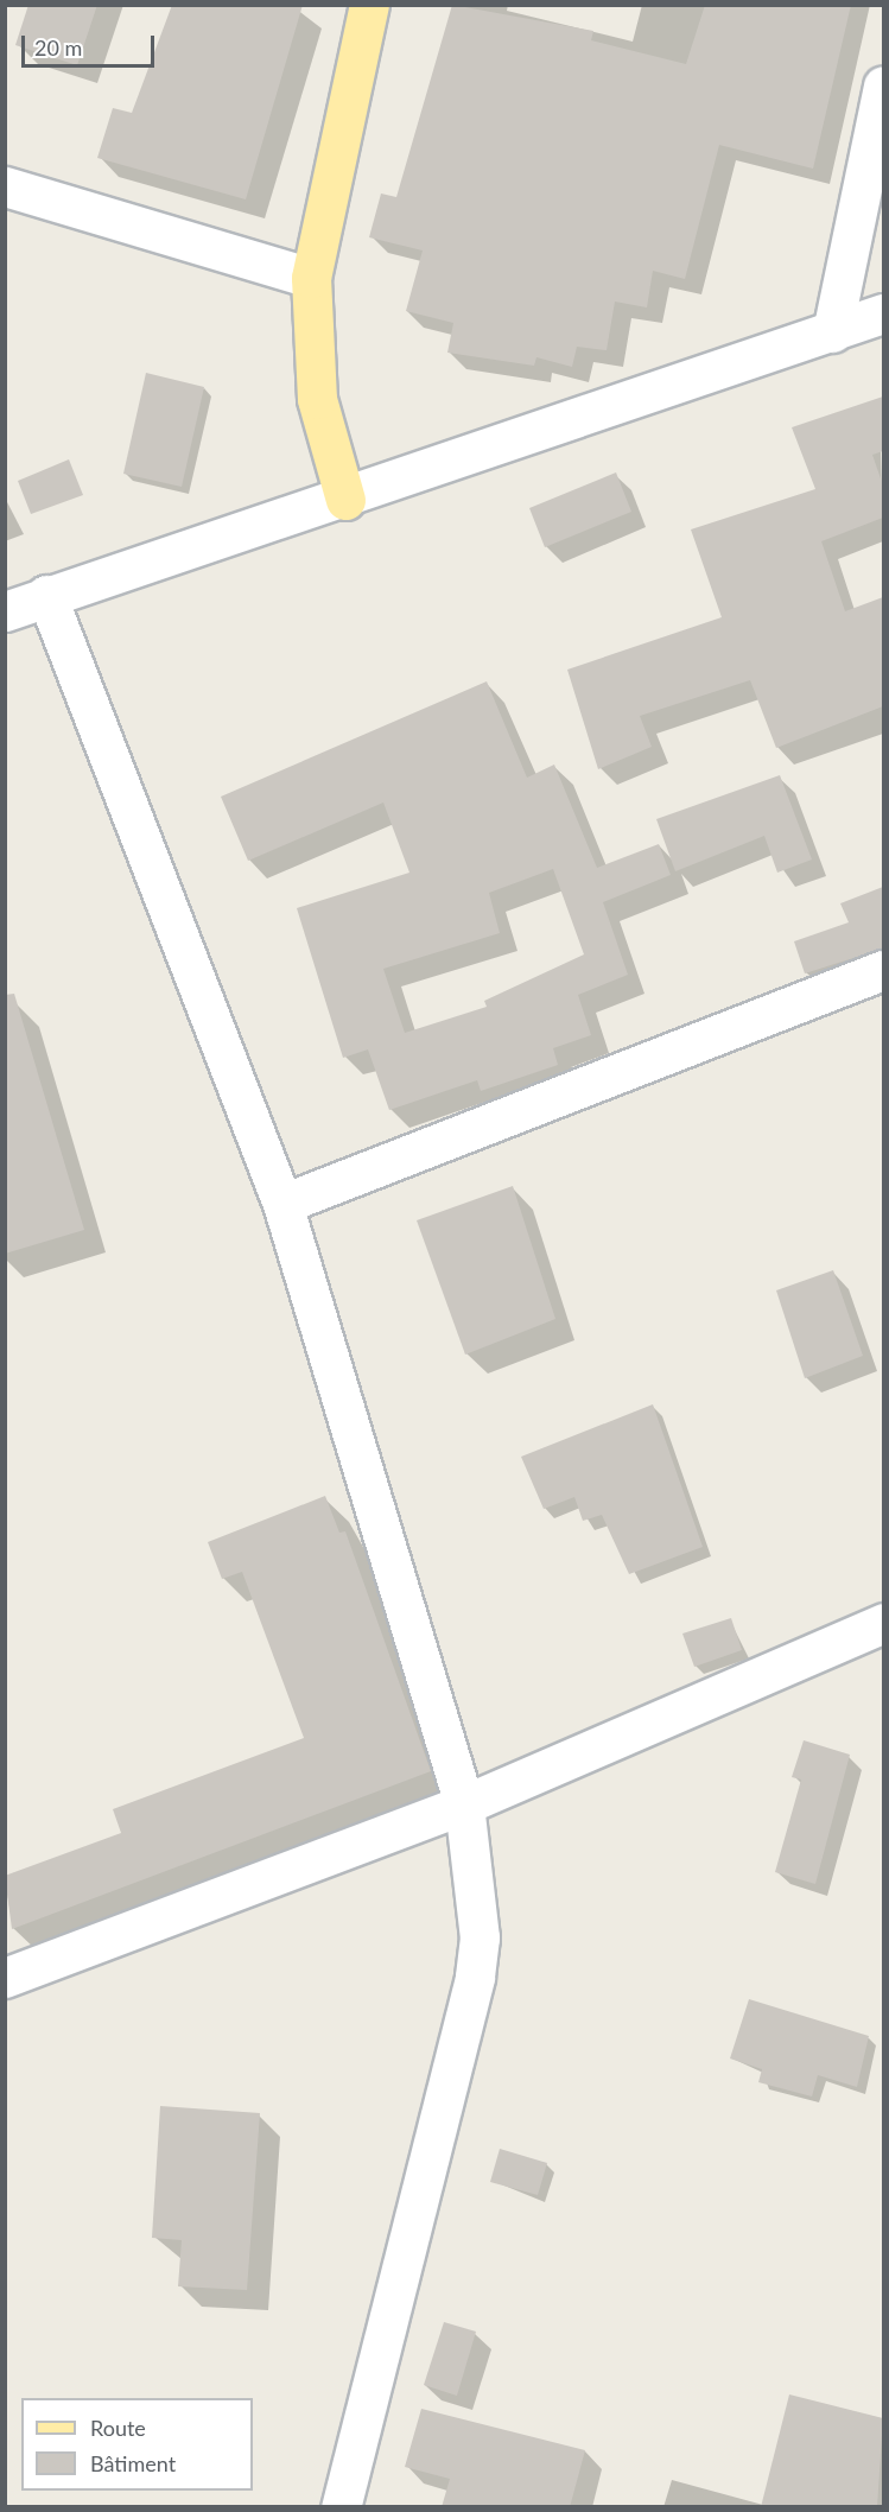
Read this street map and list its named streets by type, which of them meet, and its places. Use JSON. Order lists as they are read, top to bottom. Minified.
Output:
{"legend":["Route","Bâtiment"],"scale_bar":"20 m"}
